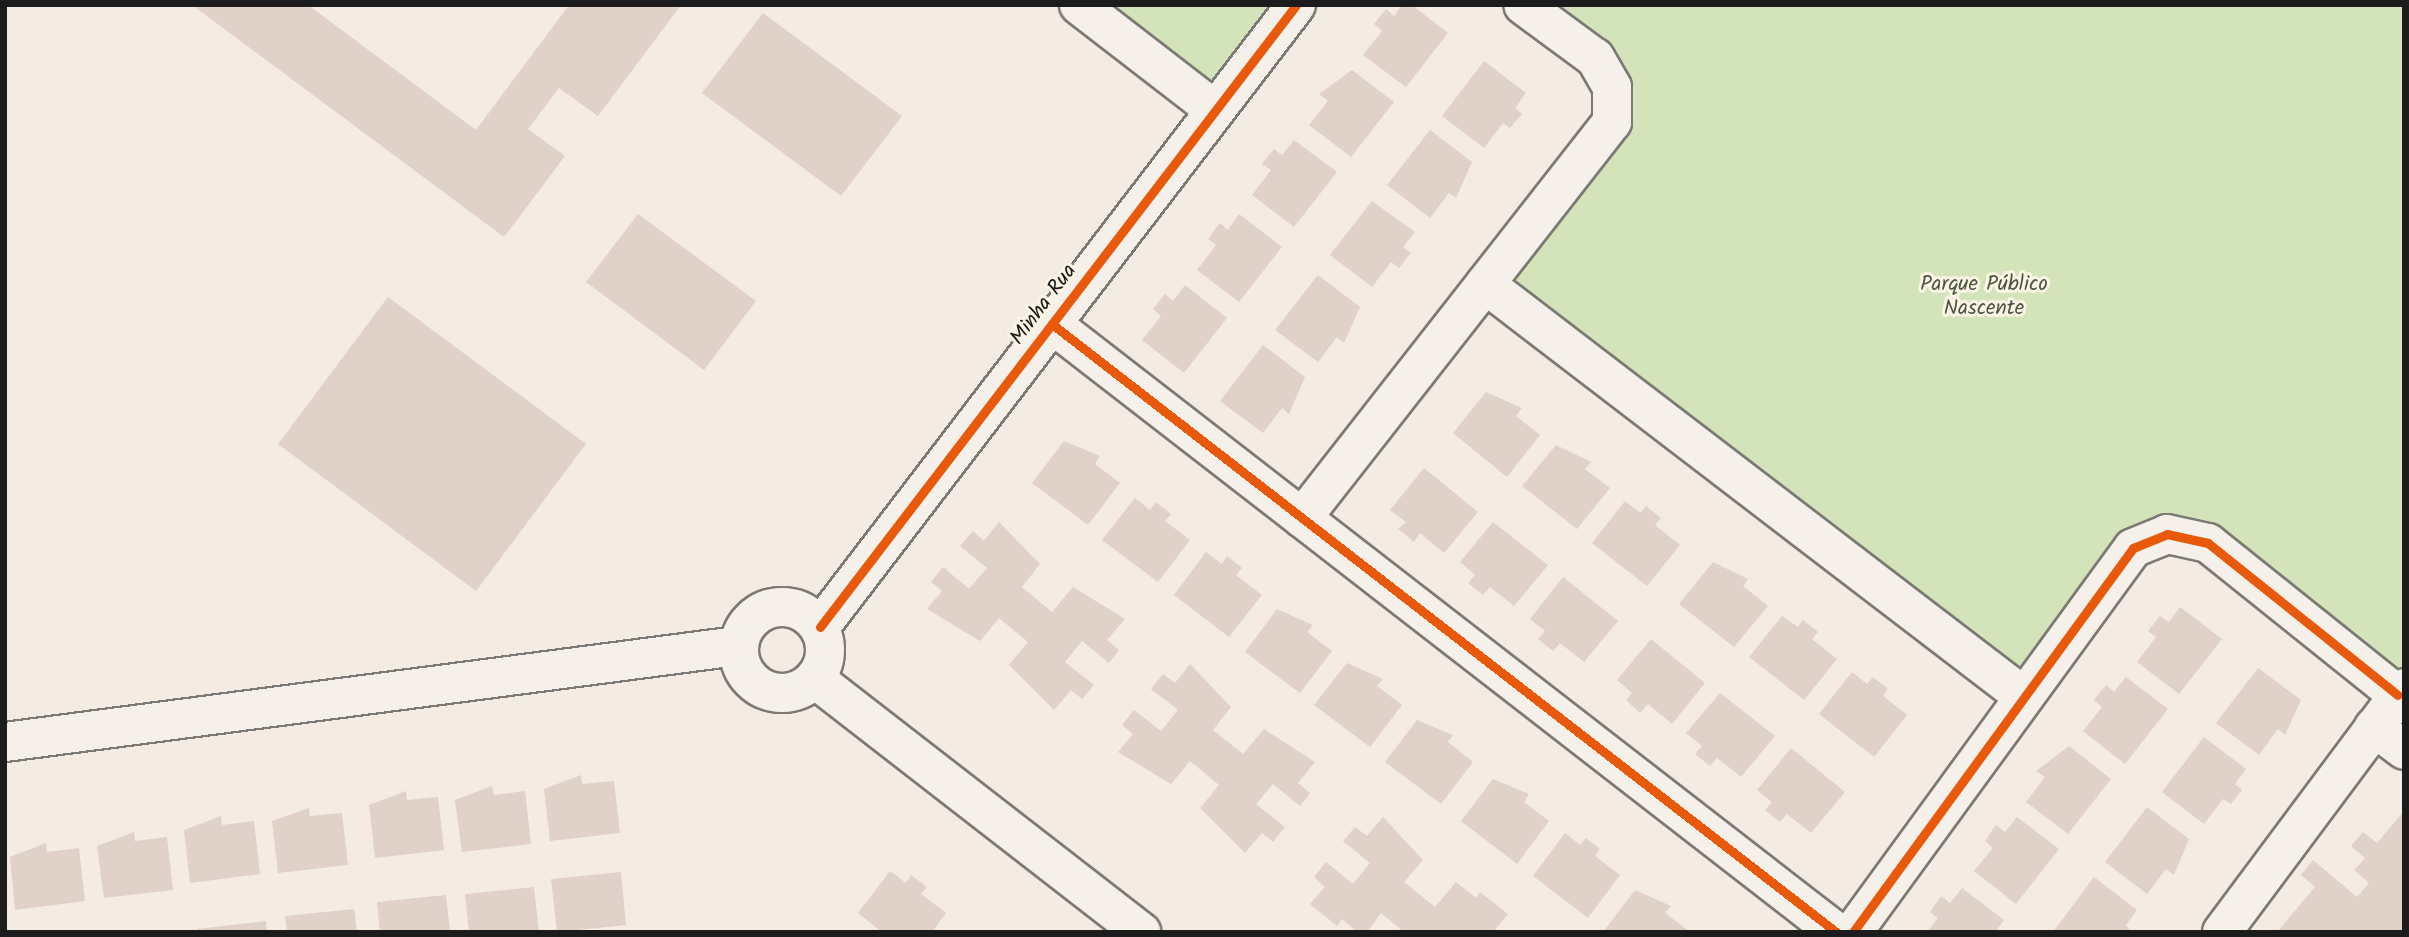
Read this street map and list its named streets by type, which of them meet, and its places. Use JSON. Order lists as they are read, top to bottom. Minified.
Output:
{"streets":{"street":["Minha Rua"]},"parks":["Parque Público Nascente"]}
